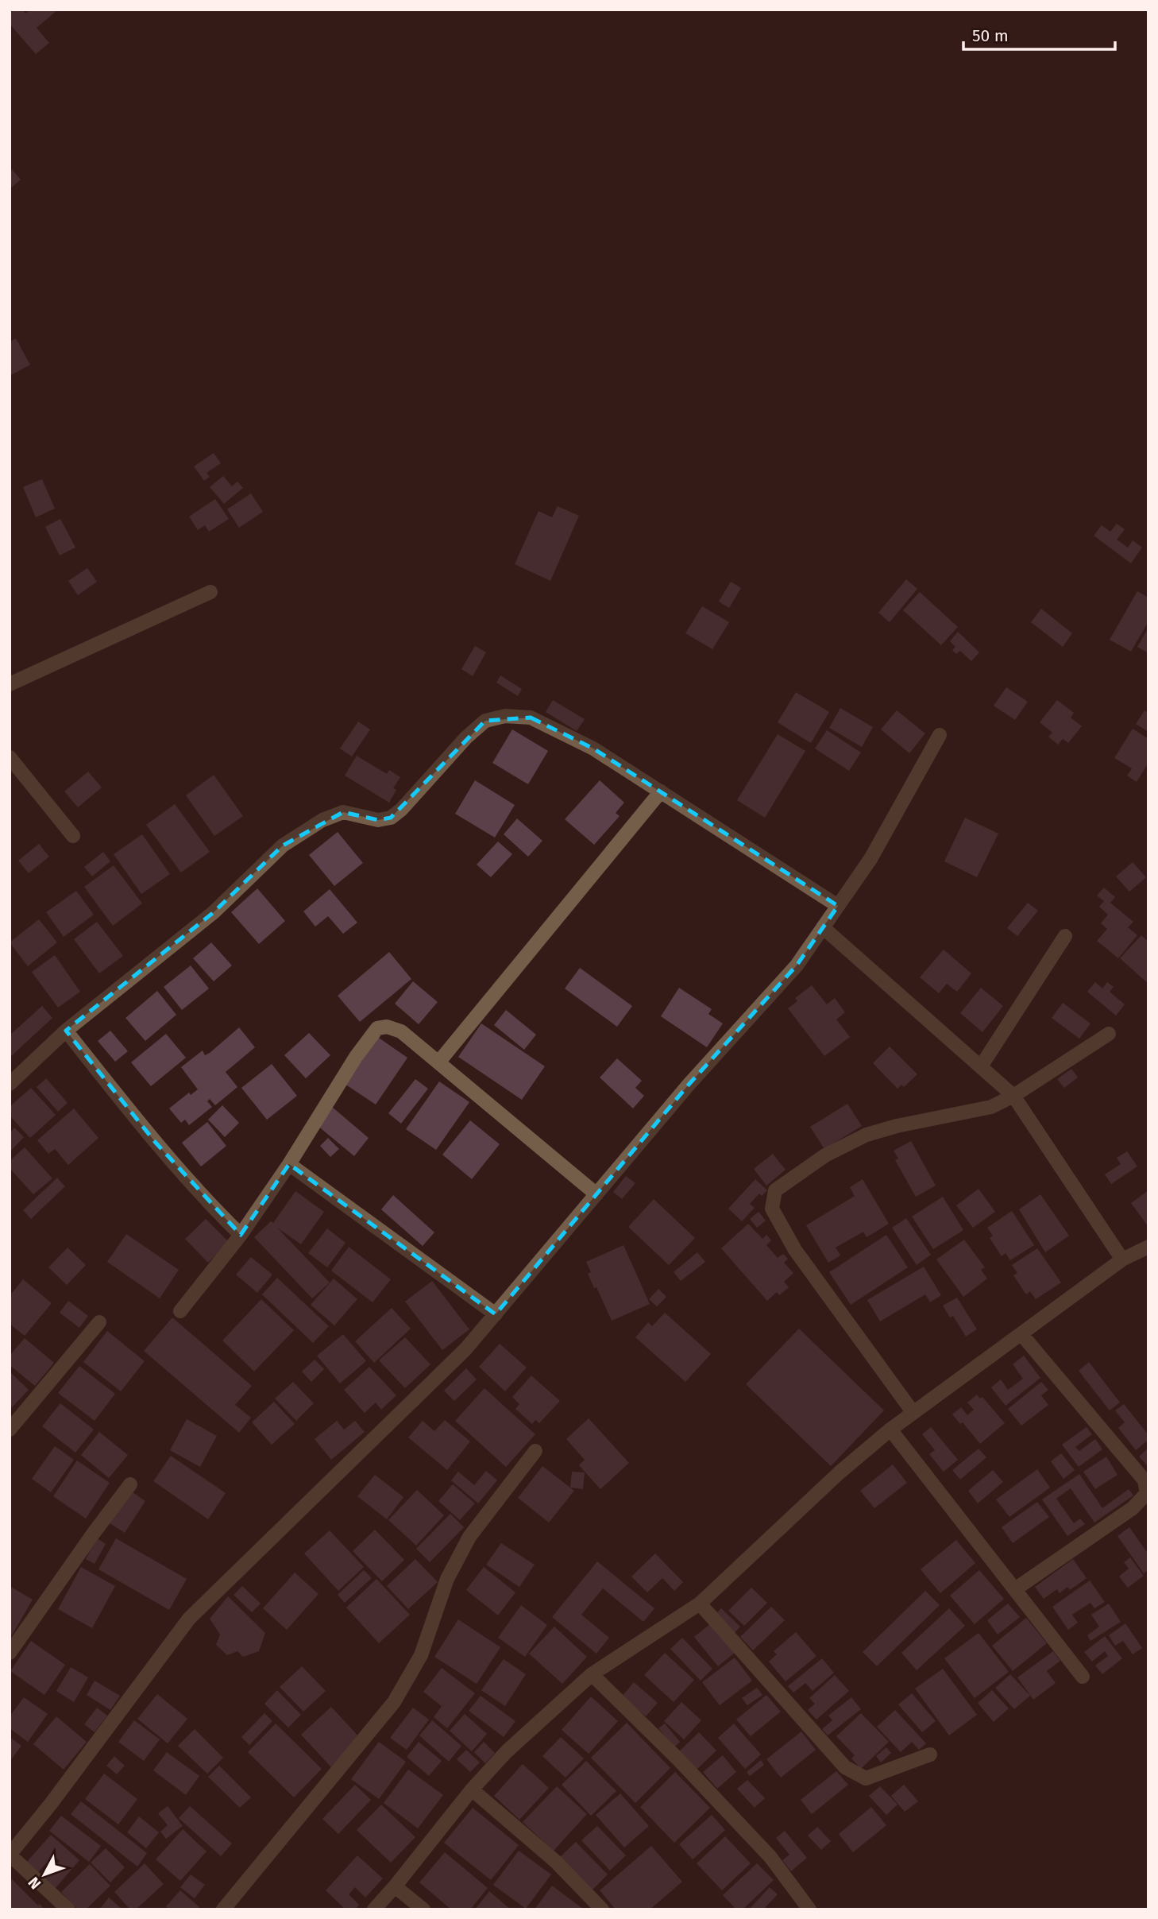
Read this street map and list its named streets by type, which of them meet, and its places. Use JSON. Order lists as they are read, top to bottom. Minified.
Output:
{"scale_bar":"50 m","north":"bottom left"}
